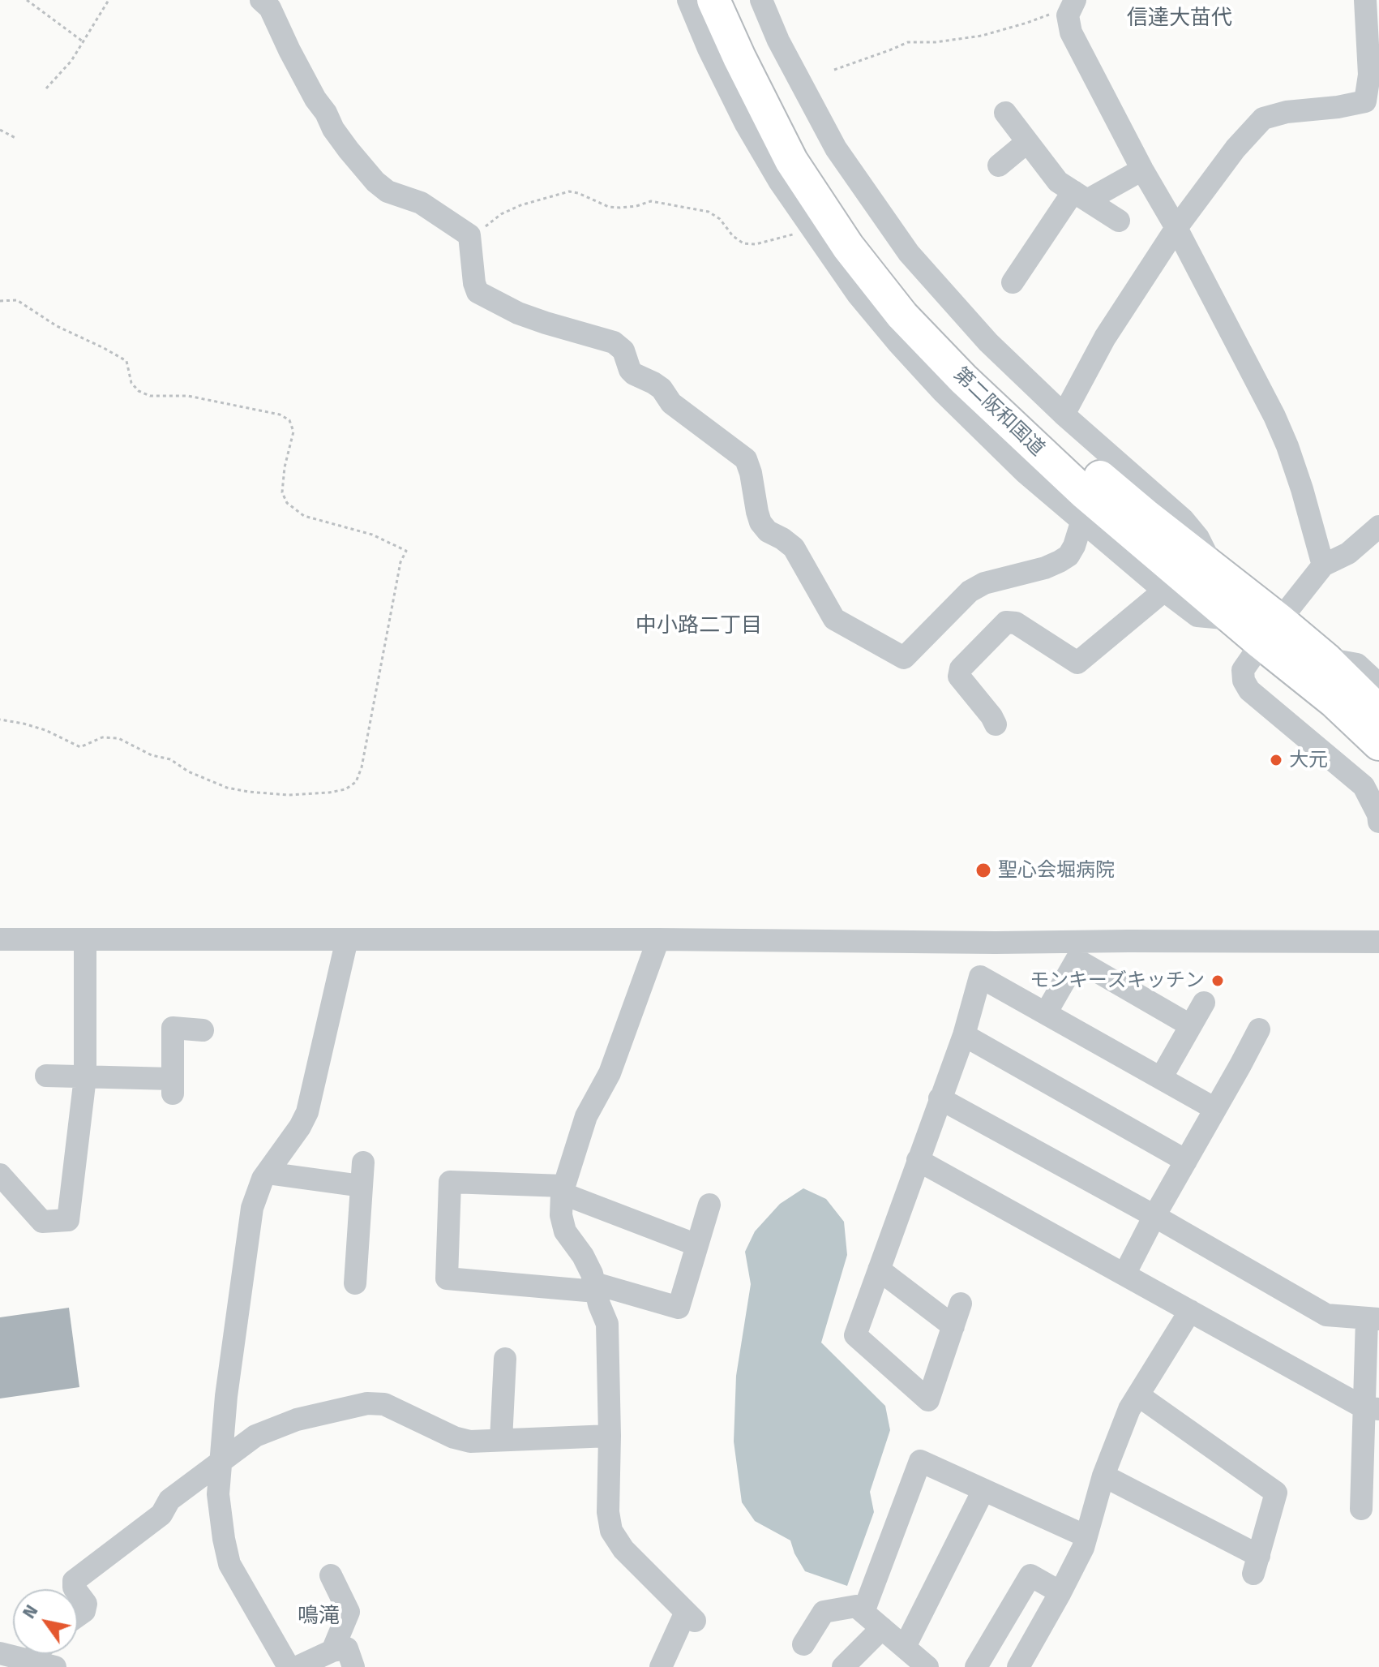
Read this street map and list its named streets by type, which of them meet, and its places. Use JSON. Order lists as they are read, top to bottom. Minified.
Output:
{"streets":{"highway":["第二阪和国道"]},"districts":["信達大苗代","中小路二丁目","鳴滝"],"places":["大元","聖心会堀病院","モンキーズキッチン"],"north":"top left"}
